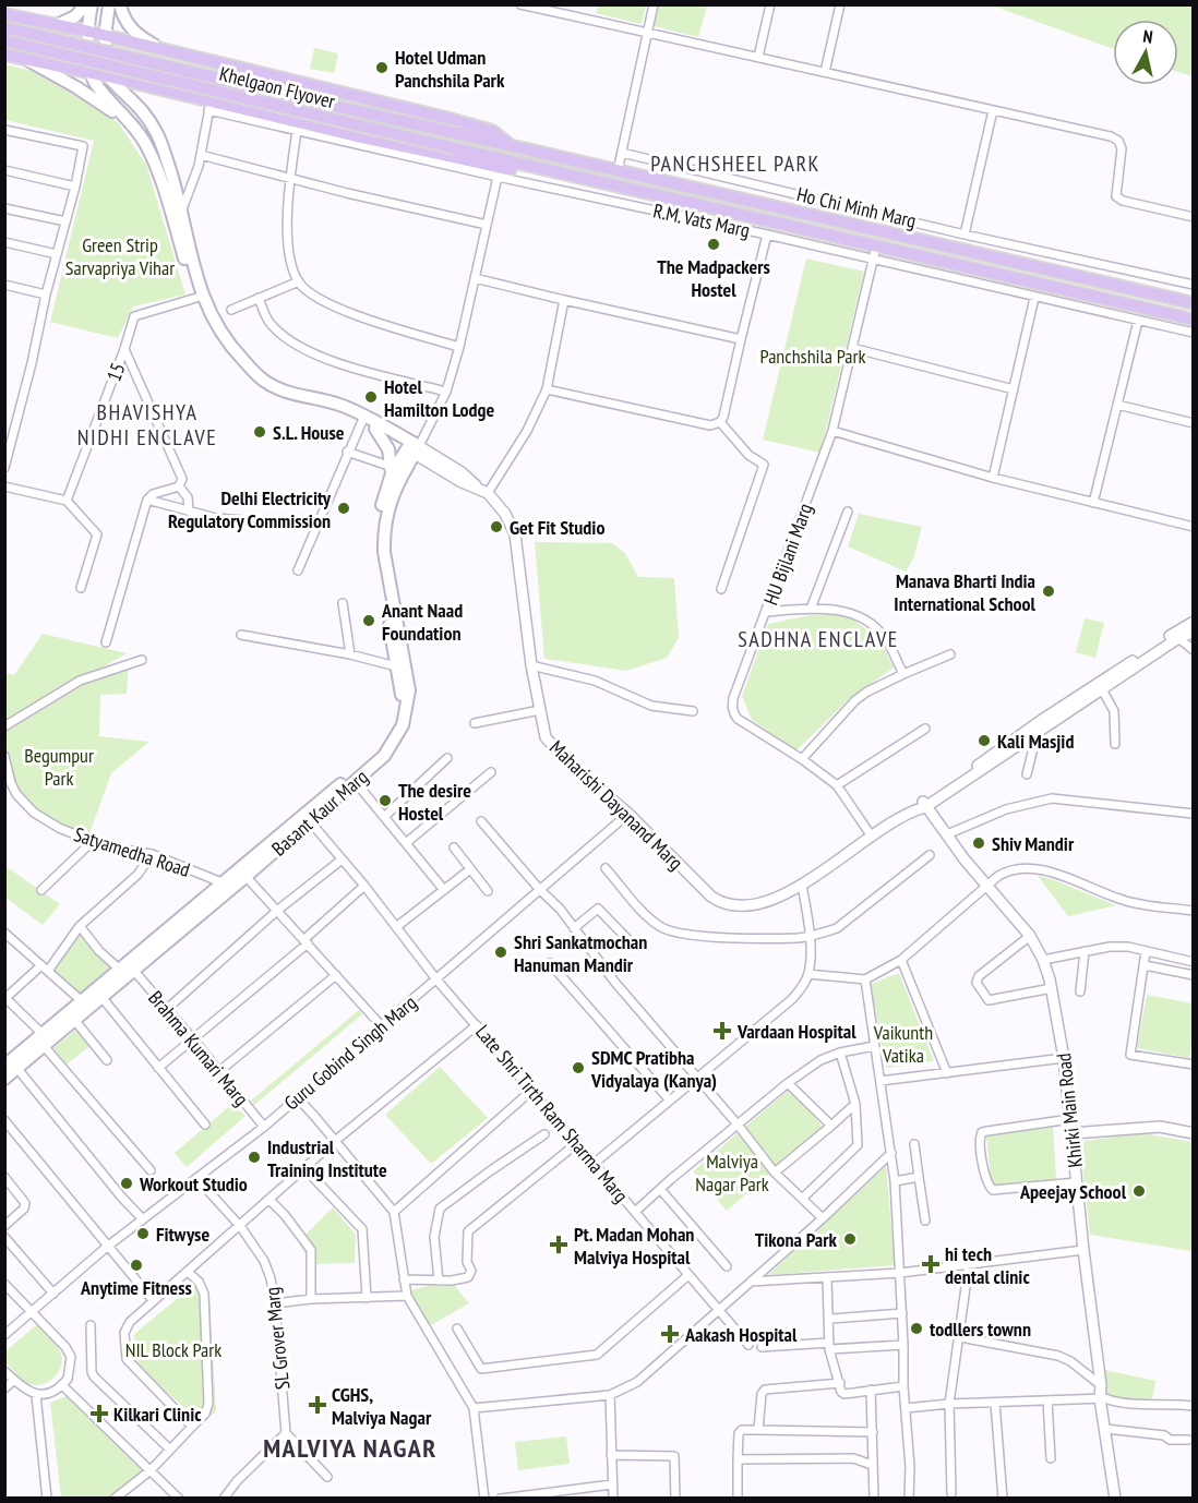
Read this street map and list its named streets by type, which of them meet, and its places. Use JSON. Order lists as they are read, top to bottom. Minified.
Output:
{"streets":{"main road":["Khelgaon Flyover","Ho Chi Minh Marg","Maharishi Dayanand Marg","Basant Kaur Marg"],"street":["R.M. Vats Marg","15","HU Bijlani Marg","Satyamedha Road","Brahma Kumari Marg","Guru Gobind Singh Marg","Khirki Main Road","Late Shri Tirth Ram Sharma Marg","SL Grover Marg"]},"crossings":[["Khelgaon Flyover","Ho Chi Minh Marg"],["Ho Chi Minh Marg","HU Bijlani Marg"],["R.M. Vats Marg","HU Bijlani Marg"],["15","Maharishi Dayanand Marg"],["HU Bijlani Marg","Maharishi Dayanand Marg"],["Maharishi Dayanand Marg","Basant Kaur Marg"],["Maharishi Dayanand Marg","Guru Gobind Singh Marg"],["Maharishi Dayanand Marg","Khirki Main Road"],["Basant Kaur Marg","Satyamedha Road"],["Basant Kaur Marg","Brahma Kumari Marg"],["Basant Kaur Marg","Late Shri Tirth Ram Sharma Marg"],["Brahma Kumari Marg","Guru Gobind Singh Marg"],["Guru Gobind Singh Marg","Late Shri Tirth Ram Sharma Marg"],["Guru Gobind Singh Marg","SL Grover Marg"]],"districts":["PANCHSHEEL PARK","BHAVISHYA NIDHI ENCLAVE","SADHNA ENCLAVE","MALVIYA NAGAR"],"parks":["Green Strip Sarvapriya Vihar","Panchshila Park","Begumpur Park","Vaikunth Vatika","Malviya Nagar Park","NIL Block Park"],"places":{"other":["Hotel Udman Panchshila Park","The Madpackers Hostel","Hotel Hamilton Lodge","S.L. House","Delhi Electricity Regulatory Commission","Get Fit Studio","Manava Bharti India International School","Anant Naad Foundation","Kali Masjid","The desire Hostel","Shiv Mandir","Shri Sankatmochan Hanuman Mandir","SDMC Pratibha Vidyalaya (Kanya)","Industrial Training Institute","Workout Studio","Apeejay School","Fitwyse","Tikona Park","Anytime Fitness","todllers townn"],"health":["Vardaan Hospital","Pt. Madan Mohan Malviya Hospital","hi tech dental clinic","Aakash Hospital","CGHS, Malviya Nagar","Kilkari Clinic"]},"north":"top"}
